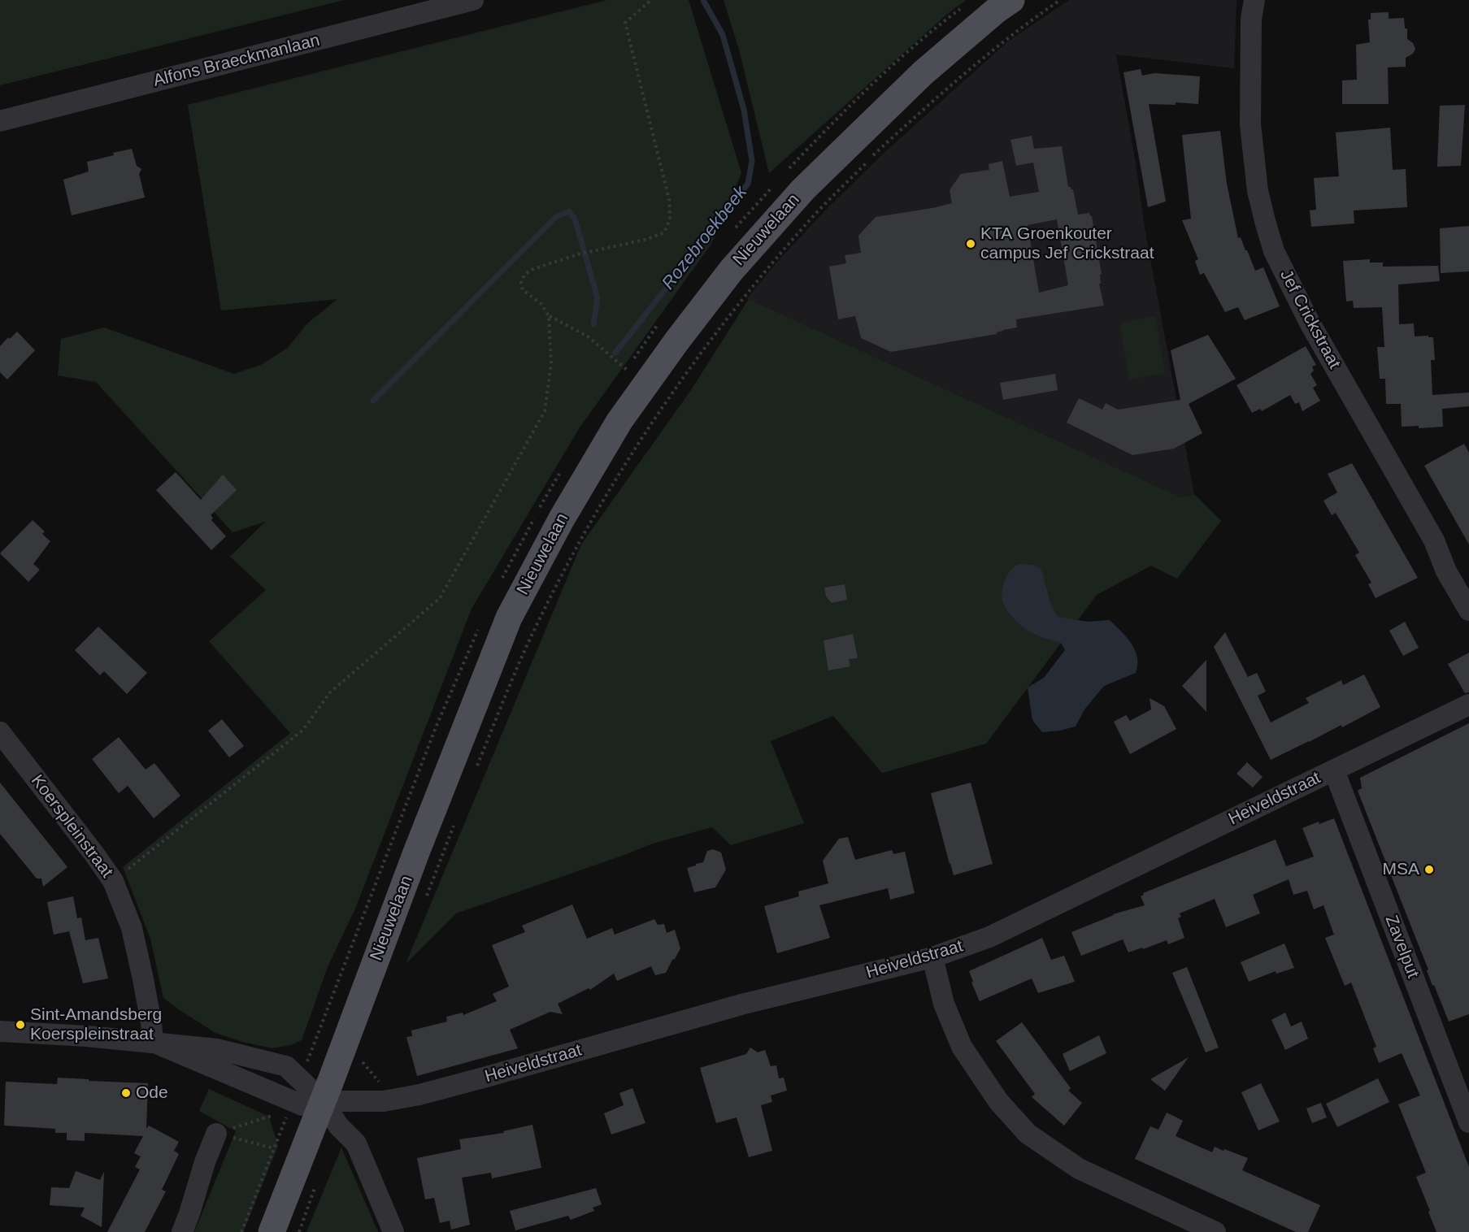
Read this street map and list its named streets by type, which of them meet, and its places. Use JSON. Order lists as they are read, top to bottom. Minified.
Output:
{"streets":{"main road":["Nieuwelaan"],"street":["Alfons Braeckmanlaan","Jef Crickstraat","Heiveldstraat","Koerspleinstraat","Zavelput"]},"crossings":[["Nieuwelaan","Heiveldstraat"],["Heiveldstraat","Koerspleinstraat"],["Heiveldstraat","Zavelput"]],"water":["Rozebroekbeek"],"places":["KTA Groenkouter campus Jef Crickstraat","MSA","Sint-Amandsberg Koerspleinstraat","Ode"]}
